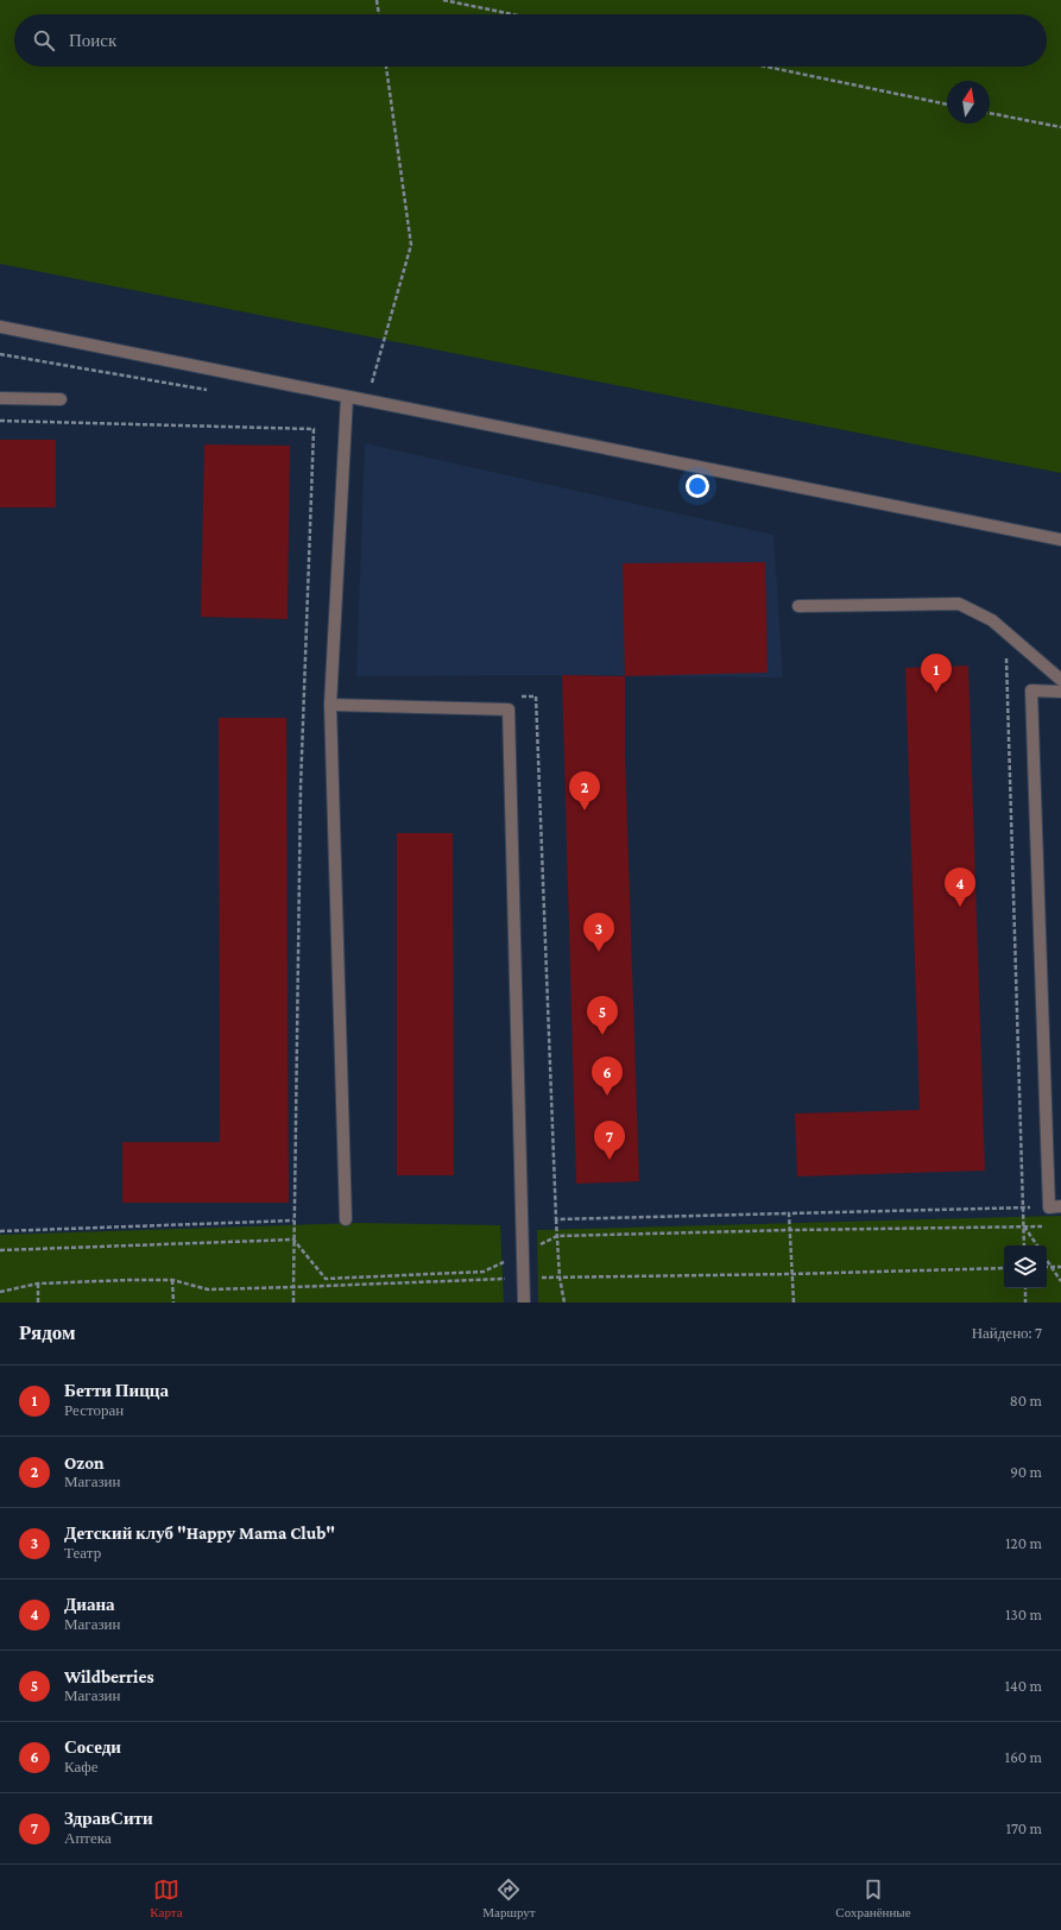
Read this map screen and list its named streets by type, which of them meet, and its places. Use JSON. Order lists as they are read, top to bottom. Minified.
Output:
{"north":"top","page":{"search":"Поиск","pins":["1","2","4","3","5","6","7"],"heading":["Рядом","Найдено: 7"],"list":[{"mark":"1","name":"Бетти Пицца","note":"Ресторан","value":"80 m"},{"mark":"2","name":"Ozon","note":"Магазин","value":"90 m"},{"mark":"3","name":"Детский клуб \"Happy Mama Club\"","note":"Театр","value":"120 m"},{"mark":"4","name":"Диана","note":"Магазин","value":"130 m"},{"mark":"5","name":"Wildberries","note":"Магазин","value":"140 m"},{"mark":"6","name":"Соседи","note":"Кафе","value":"160 m"},{"mark":"7","name":"ЗдравСити","note":"Аптека","value":"170 m"}],"nav":["Карта","Маршрут","Сохранённые"]}}
